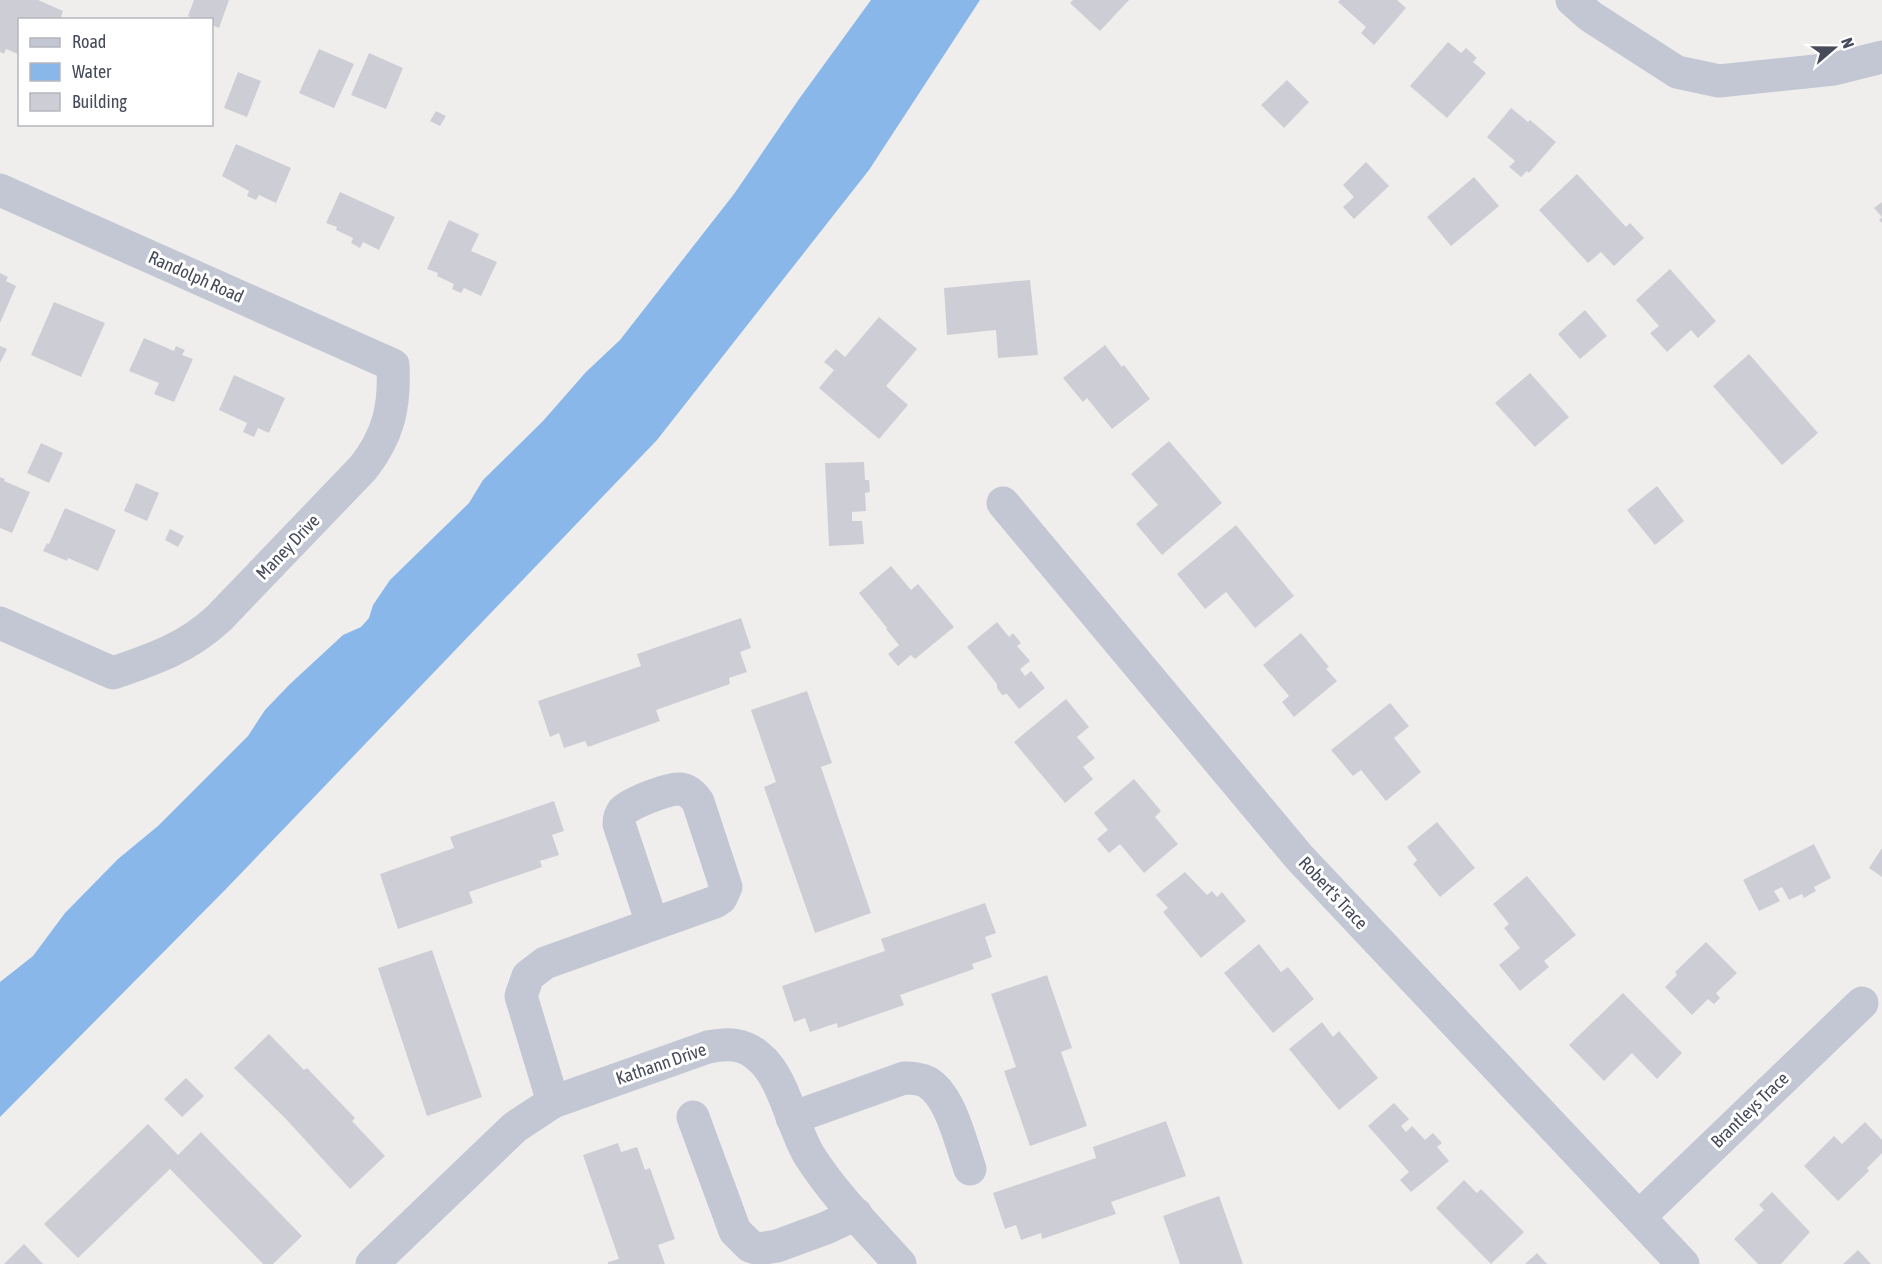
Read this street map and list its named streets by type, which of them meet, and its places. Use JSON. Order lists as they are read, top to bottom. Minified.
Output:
{"streets":{"street":["Randolph Road","Maney Drive","Robert's Trace","Kathann Drive","Brantleys Trace"]},"crossings":[["Randolph Road","Maney Drive"],["Robert's Trace","Brantleys Trace"]],"legend":["Road","Water","Building"],"north":"right"}
